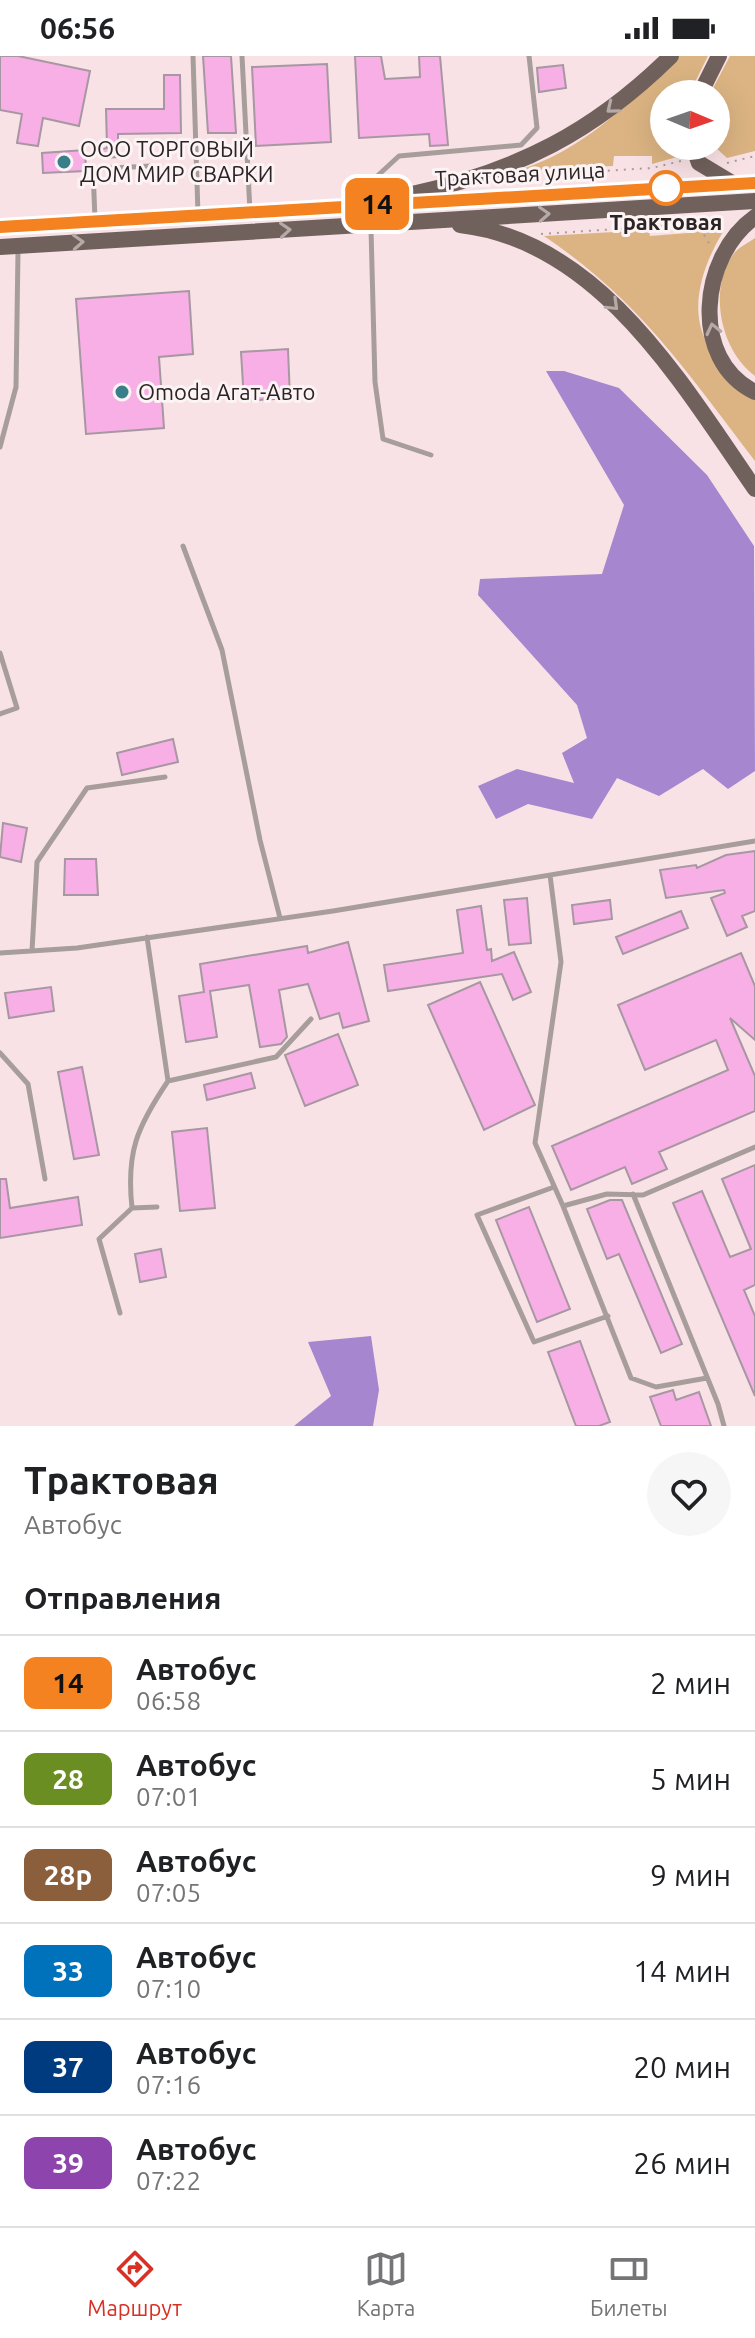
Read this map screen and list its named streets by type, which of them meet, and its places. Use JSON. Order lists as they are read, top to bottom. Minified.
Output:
{"streets":{"main road":["Трактовая улица"]},"places":["ООО ТОРГОВЫЙ ДОМ МИР СВАРКИ","Трактовая","Omoda Агат-Авто"],"lines":["bus line 14"],"north":"right","page":{"status":"06:56","on_map":"14","heading":[["Трактовая","Автобус"],"Отправления"],"list":[{"mark":"14","name":"Автобус","note":"06:58","value":"2 мин"},{"mark":"28","name":"Автобус","note":"07:01","value":"5 мин"},{"mark":"28р","name":"Автобус","note":"07:05","value":"9 мин"},{"mark":"33","name":"Автобус","note":"07:10","value":"14 мин"},{"mark":"37","name":"Автобус","note":"07:16","value":"20 мин"},{"mark":"39","name":"Автобус","note":"07:22","value":"26 мин"}],"tabs":["Маршрут","Карта","Билеты"]}}
